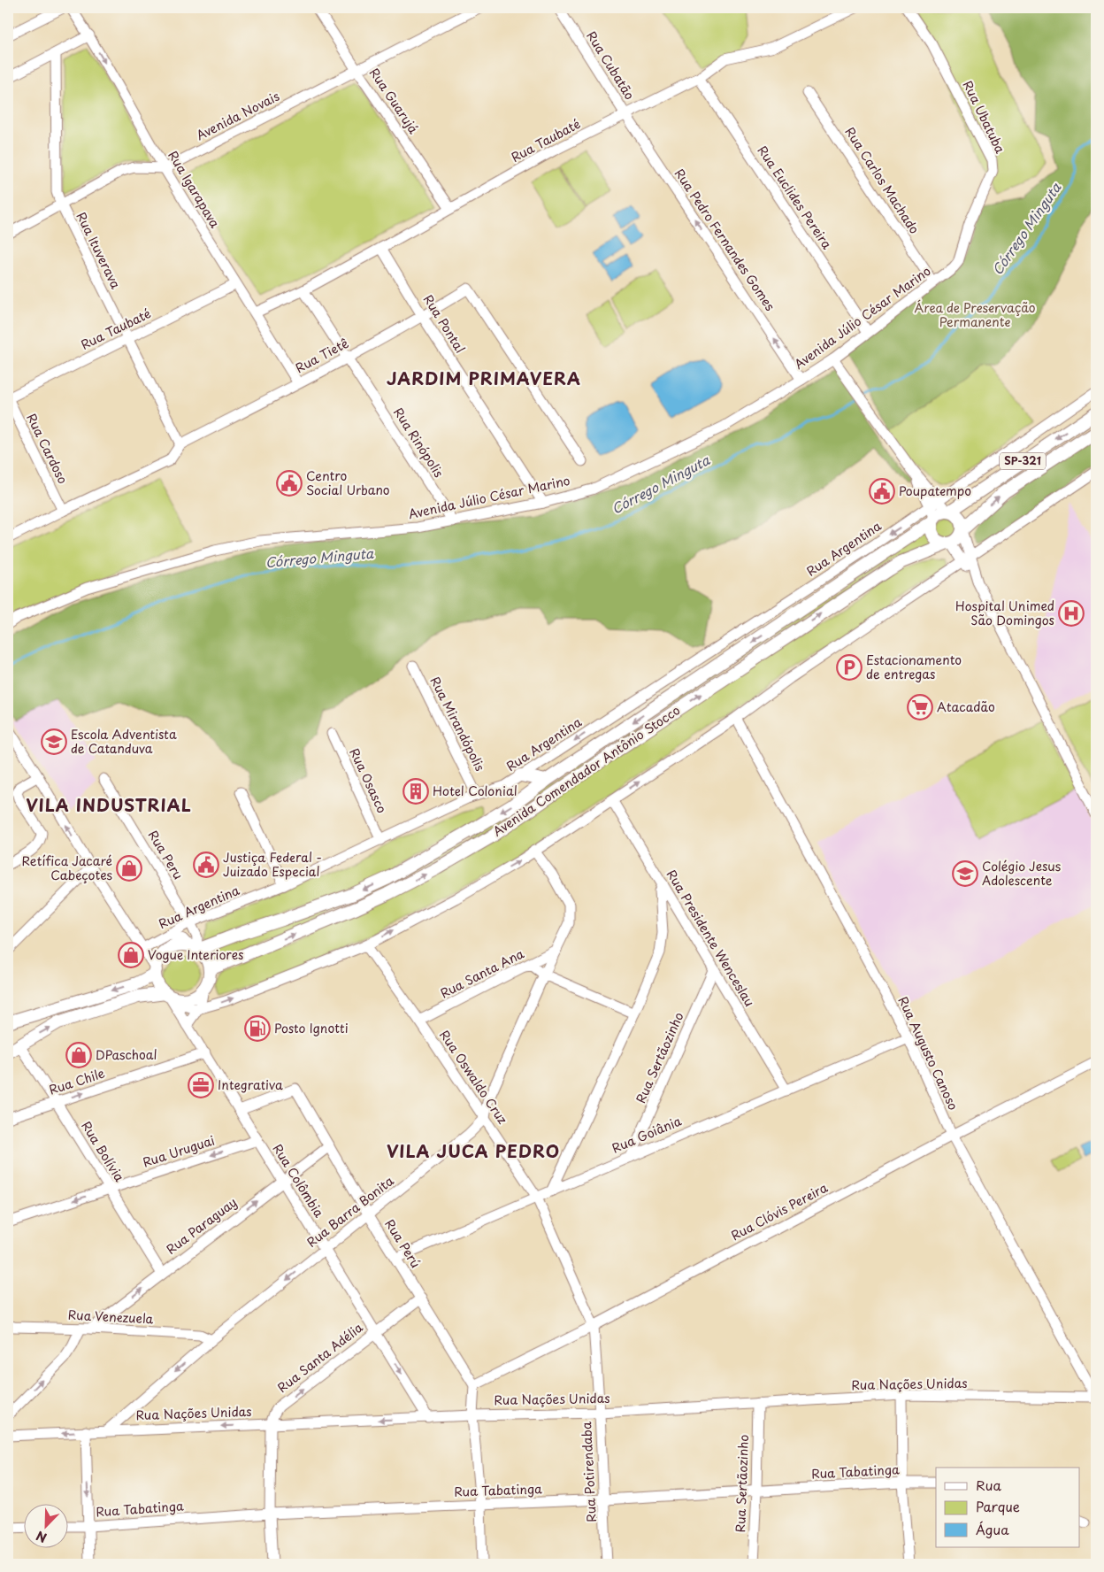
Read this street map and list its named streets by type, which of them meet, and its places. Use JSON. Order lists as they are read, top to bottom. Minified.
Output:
{"streets":{"main road":["SP-321","Avenida Comendador Antônio Stocco"],"street":["Rua Cubatão","Rua Guarujá","Avenida Novais","Rua Ubatuba","Rua Taubaté","Rua Carlos Machado","Rua Igarapava","Rua Euclides Pereira","Rua Pedro Fernandes Gomes","Rua Ituverava","Avenida Júlio César Marino","Rua Pontal","Rua Tietê","Rua Rinópolis","Rua Cardoso","Rua Argentina","Rua Mirandópolis","Rua Osasco","Rua Peru","Rua Presidente Wenceslau","Rua Santa Ana","Rua Augusto Canoso","Rua Sertãozinho","Rua Oswaldo Cruz","Rua Chile","Rua Goiânia","Rua Bolívia","Rua Uruguai","Rua Colômbia","Rua Barra Bonita","Rua Clóvis Pereira","Rua Paraguay","Rua Perú","Rua Venezuela","Rua Santa Adélia","Rua Nações Unidas","Rua Potirendaba","Rua Tabatinga"]},"crossings":[["Rua Cubatão","Rua Taubaté"],["Rua Cubatão","Rua Pedro Fernandes Gomes"],["Rua Guarujá","Avenida Novais"],["Rua Guarujá","Rua Taubaté"],["Avenida Novais","Rua Igarapava"],["Avenida Novais","Rua Ituverava"],["Rua Ubatuba","Avenida Júlio César Marino"],["Rua Taubaté","Rua Igarapava"],["Rua Taubaté","Rua Euclides Pereira"],["Rua Taubaté","Rua Pedro Fernandes Gomes"],["Rua Taubaté","Rua Ituverava"],["Rua Taubaté","Rua Pontal"],["Rua Taubaté","Rua Rinópolis"],["Rua Taubaté","Rua Cardoso"],["Rua Carlos Machado","Avenida Júlio César Marino"],["Rua Igarapava","Rua Tietê"],["Rua Euclides Pereira","Avenida Júlio César Marino"],["Rua Pedro Fernandes Gomes","Avenida Júlio César Marino"],["Rua Ituverava","Rua Tietê"],["Avenida Júlio César Marino","Rua Pontal"],["Avenida Júlio César Marino","Rua Rinópolis"],["Rua Pontal","Rua Tietê"],["Rua Tietê","Rua Rinópolis"],["Rua Tietê","Rua Cardoso"],["SP-321","Rua Argentina"],["SP-321","Avenida Comendador Antônio Stocco"],["Rua Argentina","Rua Mirandópolis"],["Rua Argentina","Avenida Comendador Antônio Stocco"],["Rua Argentina","Rua Osasco"],["Rua Argentina","Rua Peru"],["Avenida Comendador Antônio Stocco","Rua Peru"],["Avenida Comendador Antônio Stocco","Rua Colômbia"],["Rua Peru","Rua Colômbia"],["Rua Presidente Wenceslau","Rua Sertãozinho"],["Rua Presidente Wenceslau","Rua Goiânia"],["Rua Santa Ana","Rua Oswaldo Cruz"],["Rua Augusto Canoso","Rua Goiânia"],["Rua Augusto Canoso","Rua Clóvis Pereira"],["Rua Augusto Canoso","Rua Nações Unidas"],["Rua Sertãozinho","Rua Goiânia"],["Rua Sertãozinho","Rua Nações Unidas"],["Rua Sertãozinho","Rua Tabatinga"],["Rua Oswaldo Cruz","Rua Goiânia"],["Rua Oswaldo Cruz","Rua Barra Bonita"],["Rua Oswaldo Cruz","Rua Clóvis Pereira"],["Rua Oswaldo Cruz","Rua Potirendaba"],["Rua Chile","Rua Bolívia"],["Rua Chile","Rua Colômbia"],["Rua Goiânia","Rua Perú"],["Rua Bolívia","Rua Uruguai"],["Rua Bolívia","Rua Paraguay"],["Rua Uruguai","Rua Colômbia"],["Rua Colômbia","Rua Barra Bonita"],["Rua Colômbia","Rua Paraguay"],["Rua Colômbia","Rua Perú"],["Rua Colômbia","Rua Santa Adélia"],["Rua Colômbia","Rua Nações Unidas"],["Rua Barra Bonita","Rua Perú"],["Rua Barra Bonita","Rua Venezuela"],["Rua Barra Bonita","Rua Nações Unidas"],["Rua Clóvis Pereira","Rua Perú"],["Rua Clóvis Pereira","Rua Potirendaba"],["Rua Paraguay","Rua Perú"],["Rua Paraguay","Rua Venezuela"],["Rua Perú","Rua Santa Adélia"],["Rua Santa Adélia","Rua Nações Unidas"],["Rua Santa Adélia","Rua Tabatinga"],["Rua Nações Unidas","Rua Potirendaba"],["Rua Potirendaba","Rua Tabatinga"]],"one_way":["Rua Pedro Fernandes Gomes","Rua Chile","Rua Uruguai","Rua Barra Bonita","Rua Paraguay","Rua Santa Adélia","Rua Nações Unidas"],"districts":["JARDIM PRIMAVERA","VILA INDUSTRIAL","VILA JUCA PEDRO"],"water":["Córrego Minguta"],"parks":["Área de Preservação Permanente"],"places":{"public building":["Centro Social Urbano","Poupatempo","Justiça Federal - Juizado Especial"],"hospital":["Hospital Unimed São Domingos"],"parking":["Estacionamento de entregas"],"supermarket":["Atacadão"],"school or university":["Escola Adventista de Catanduva","Colégio Jesus Adolescente"],"building":["Hotel Colonial"],"shop":["Retífica Jacaré Cabeçotes","Vogue Interiores","DPaschoal"],"fuel station":["Posto Ignotti"],"office":["Integrativa"]},"legend":["Rua","Parque","Água"],"north":"bottom left"}
